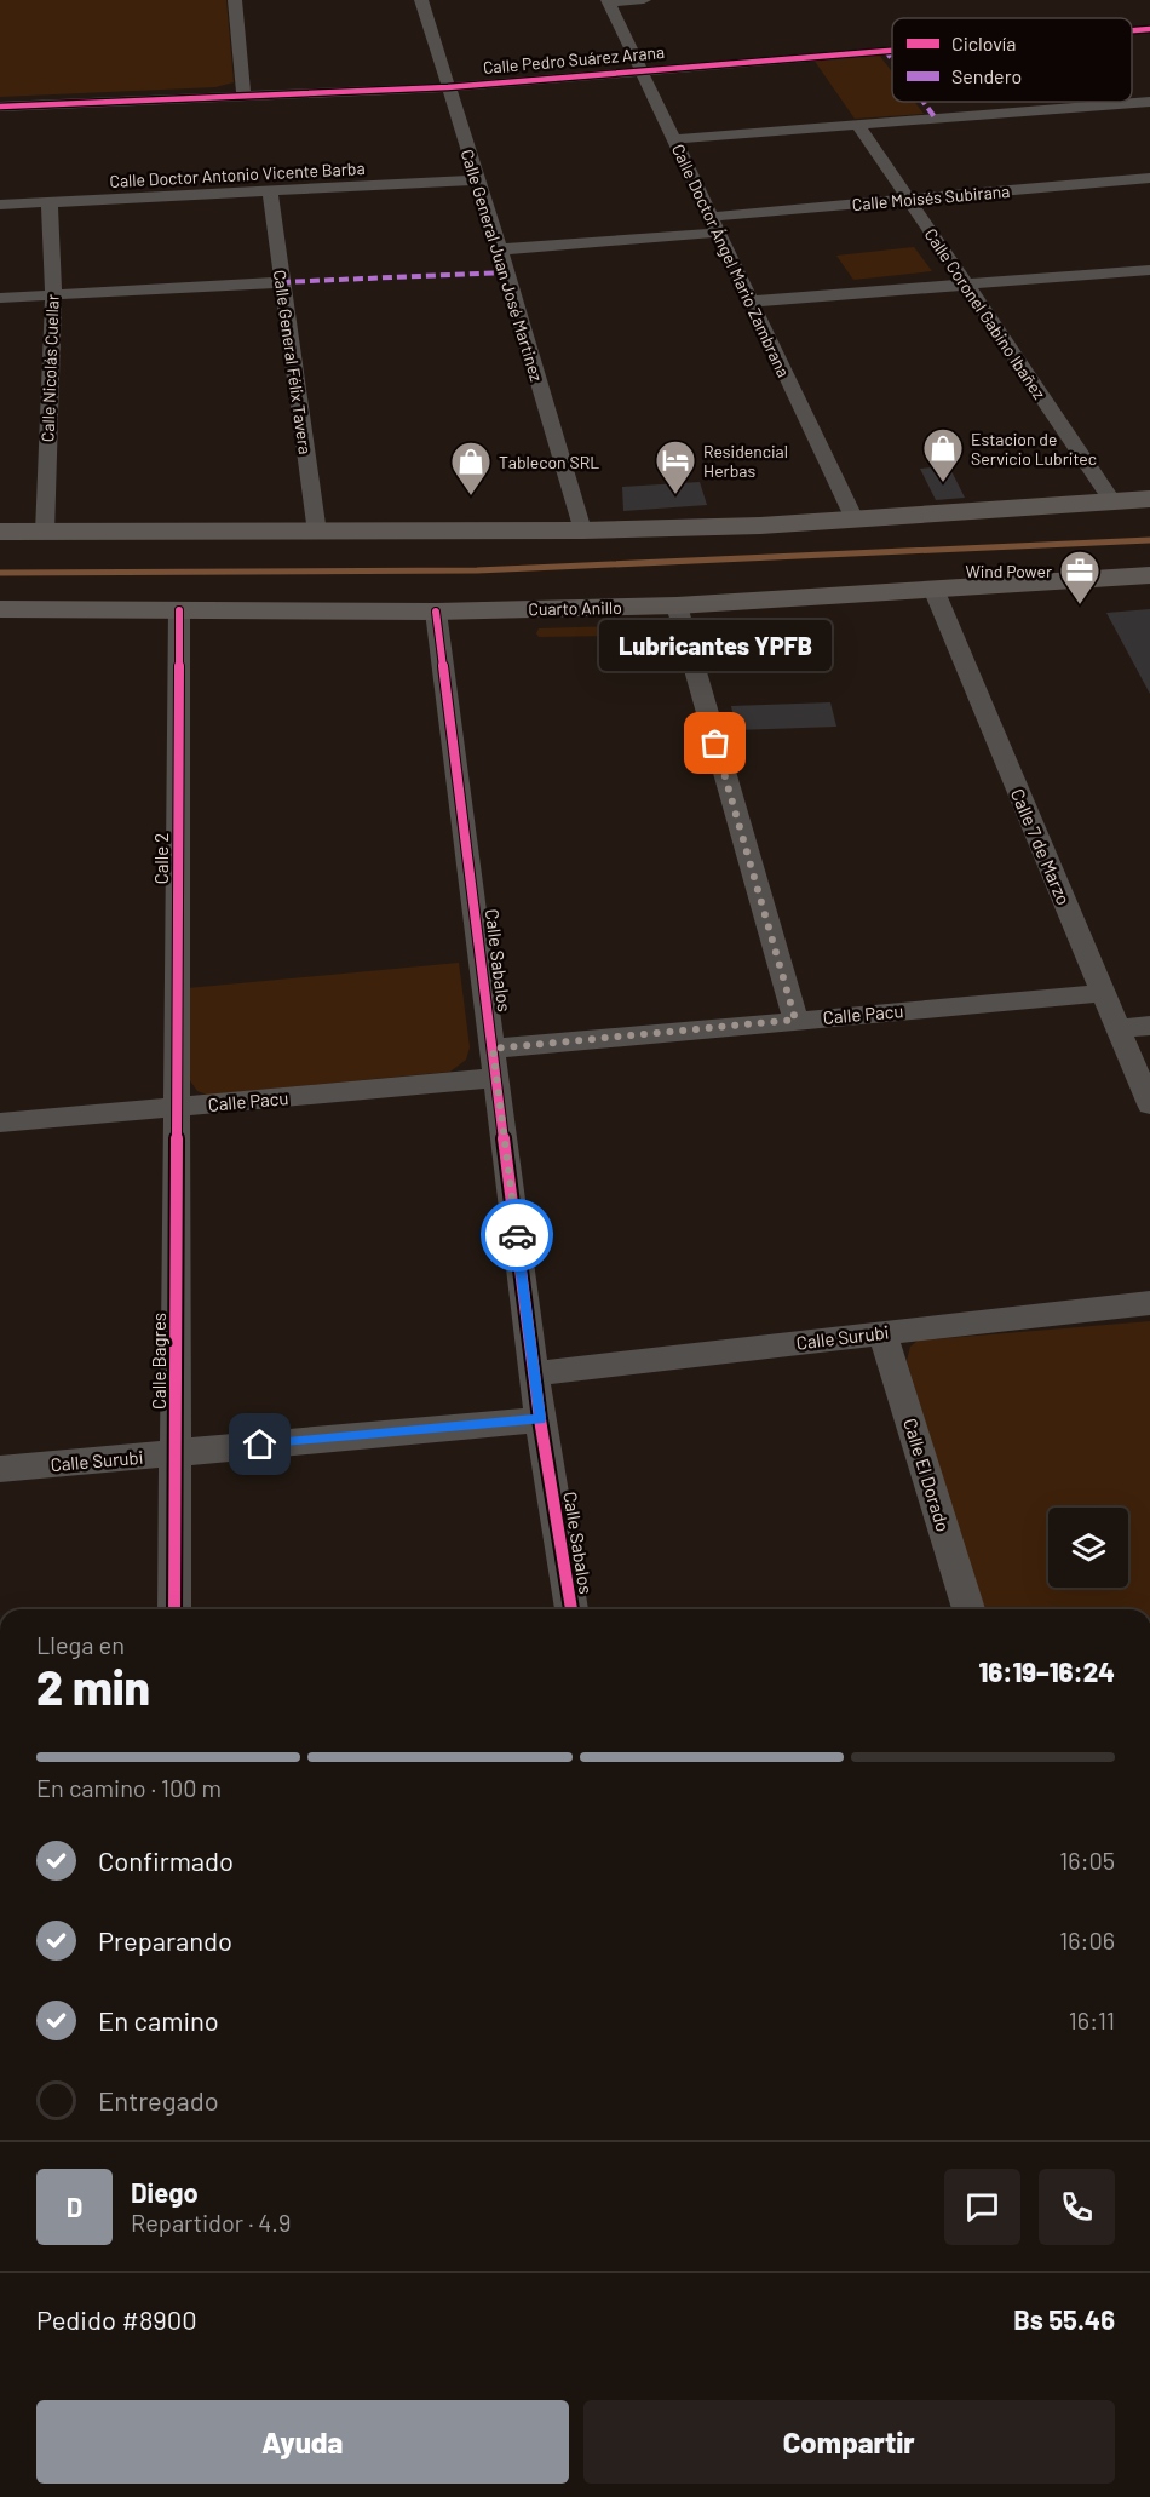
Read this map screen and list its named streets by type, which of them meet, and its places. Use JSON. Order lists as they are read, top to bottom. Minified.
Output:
{"streets":{"highway":["Cuarto Anillo"],"street":["Calle Pedro Suárez Arana","Calle Doctor Antonio Vicente Barba","Calle Moisés Subirana","Calle Doctor Ángel Mario Zambrana","Calle General Juan José Martinez","Calle Coronel Gabino Ibañez","Calle General Félix Tavera","Calle Nicolás Cuellar","Calle 7 de Marzo","Calle 2","Calle Sabalos","Calle Pacu","Calle Surubi","Calle Bagres","Calle El Dorado"]},"crossings":[["Calle Pedro Suárez Arana","Calle Doctor Ángel Mario Zambrana"],["Calle Pedro Suárez Arana","Calle General Juan José Martinez"],["Calle Doctor Antonio Vicente Barba","Calle General Juan José Martinez"],["Calle Doctor Antonio Vicente Barba","Calle General Félix Tavera"],["Calle Doctor Antonio Vicente Barba","Calle Nicolás Cuellar"],["Calle Moisés Subirana","Calle Doctor Ángel Mario Zambrana"],["Calle Moisés Subirana","Calle General Juan José Martinez"],["Calle Moisés Subirana","Calle Coronel Gabino Ibañez"],["Cuarto Anillo","Calle 7 de Marzo"],["Cuarto Anillo","Calle 2"],["Cuarto Anillo","Calle Sabalos"],["Calle 7 de Marzo","Calle Pacu"],["Calle 2","Calle Pacu"],["Calle 2","Calle Bagres"],["Calle Sabalos","Calle Pacu"],["Calle Sabalos","Calle Surubi"],["Calle Pacu","Calle Bagres"],["Calle Surubi","Calle Bagres"],["Calle Surubi","Calle El Dorado"]],"places":{"shop":["Estacion de Servicio Lubritec","Tablecon SRL"],"hotel":["Residencial Herbas"],"office":["Wind Power"],"other":["Lubricantes YPFB"]},"legend":["Ciclovía","Sendero"],"page":{"bubble":"Lubricantes YPFB","heading":["2 min","Llega en","16:19–16:24"],"panel":["Diego","Repartidor · 4.9","Pedido #8900","Bs 55.46"],"bar":"En camino · 100 m","list":[["Confirmado","16:05"],["Preparando","16:06"],["En camino","16:11"],"Entregado"],"round":"D","buttons":["Ayuda","Compartir"]}}
